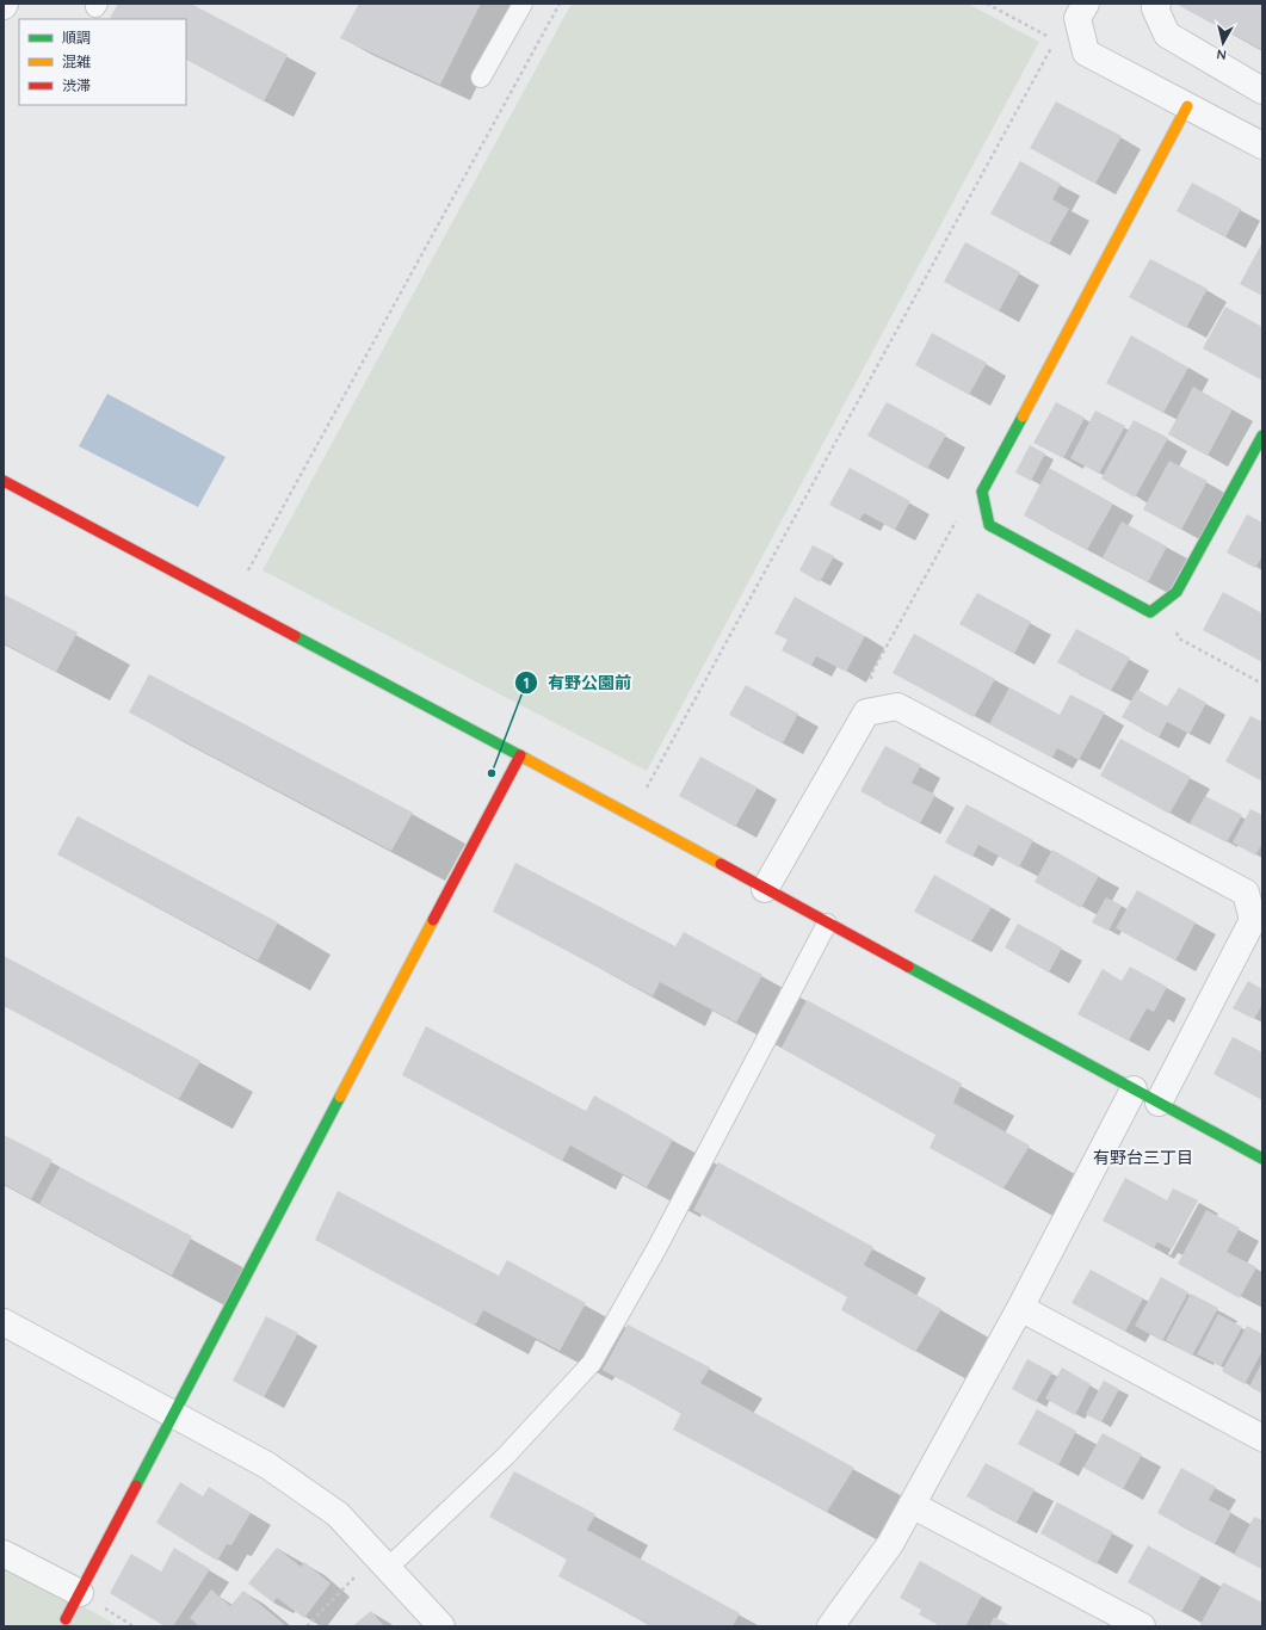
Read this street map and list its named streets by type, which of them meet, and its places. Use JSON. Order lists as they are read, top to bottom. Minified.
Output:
{"districts":["有野台三丁目"],"places":["有野公園前"],"legend":["順調","混雑","渋滞"],"north":"bottom"}
